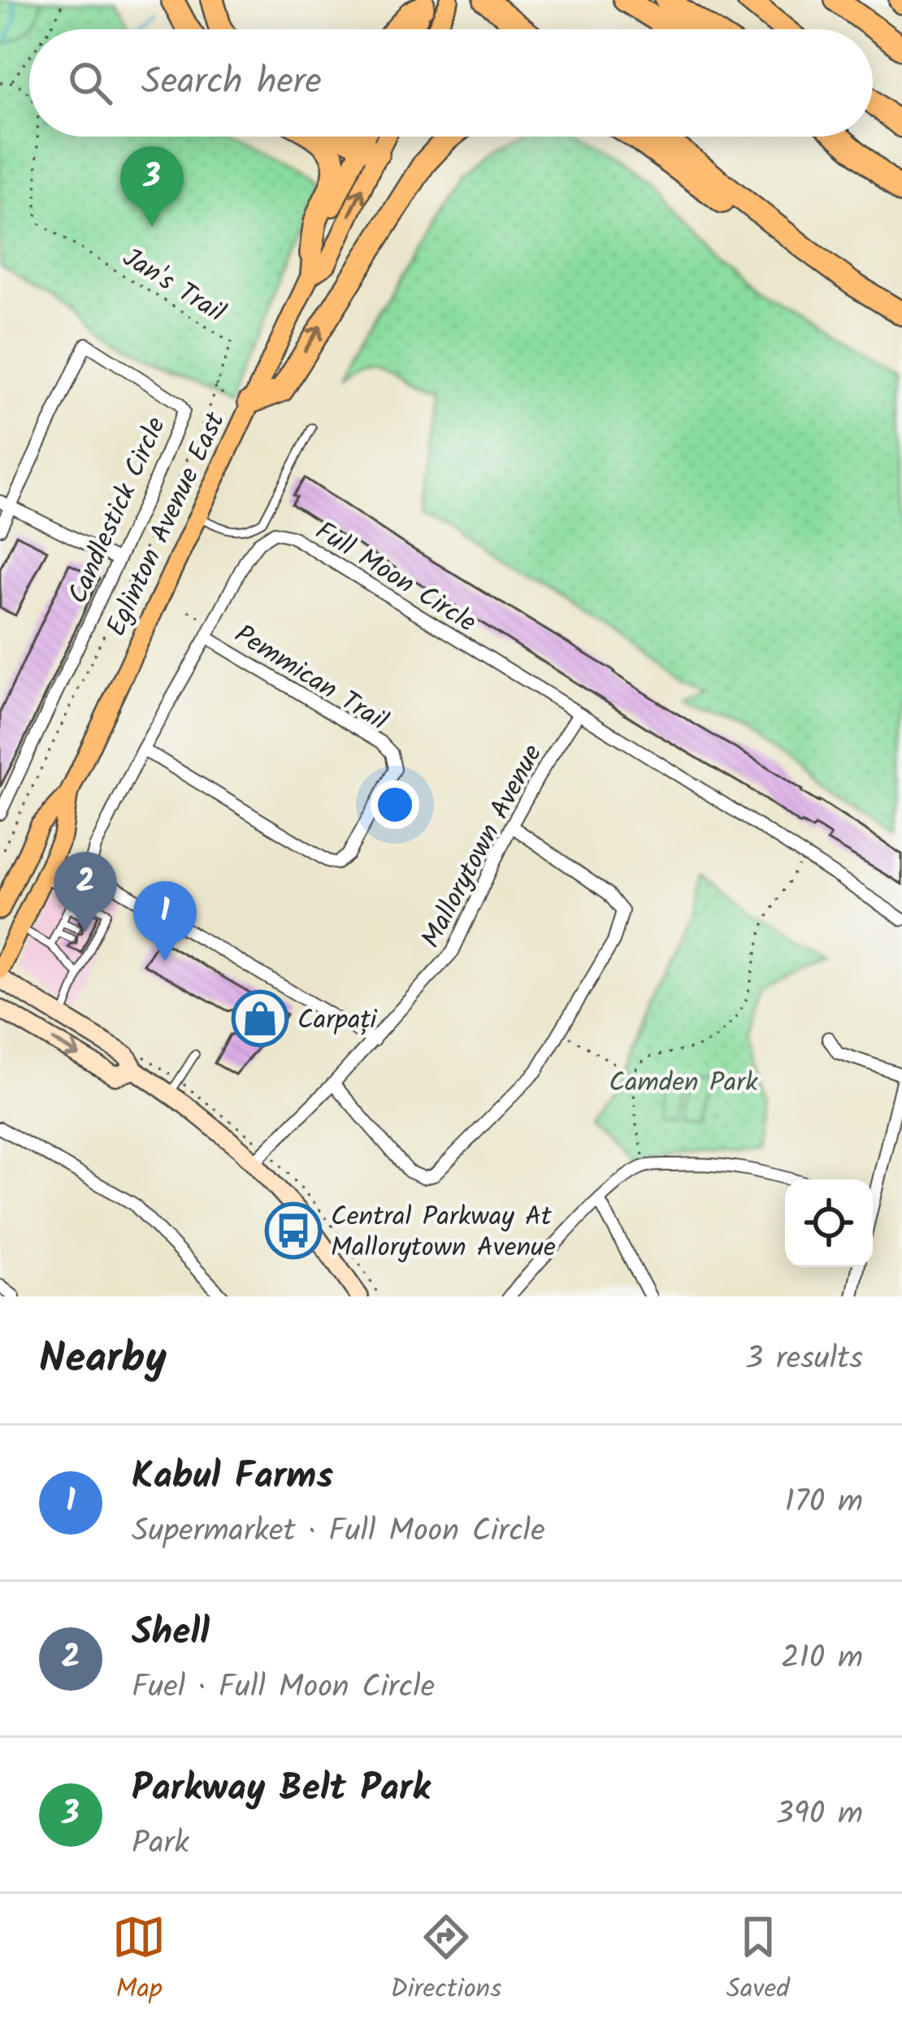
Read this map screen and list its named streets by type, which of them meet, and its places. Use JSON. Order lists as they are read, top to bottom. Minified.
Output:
{"streets":{"main road":["Eglinton Avenue East"],"street":["Candlestick Circle","Full Moon Circle","Pemmican Trail","Mallorytown Avenue"],"path":["Jan's Trail"]},"crossings":[["Full Moon Circle","Pemmican Trail"],["Full Moon Circle","Mallorytown Avenue"]],"parks":["Camden Park"],"places":{"shop":["Carpați"],"bus stop":["Central Parkway At Mallorytown Avenue"]},"page":{"search":"Search here","pins":["3","2","1"],"heading":["Nearby","3 results"],"list":[{"mark":"1","name":"Kabul Farms","note":"Supermarket · Full Moon Circle","value":"170 m"},{"mark":"2","name":"Shell","note":"Fuel · Full Moon Circle","value":"210 m"},{"mark":"3","name":"Parkway Belt Park","note":"Park","value":"390 m"}],"nav":["Map","Directions","Saved"]}}
